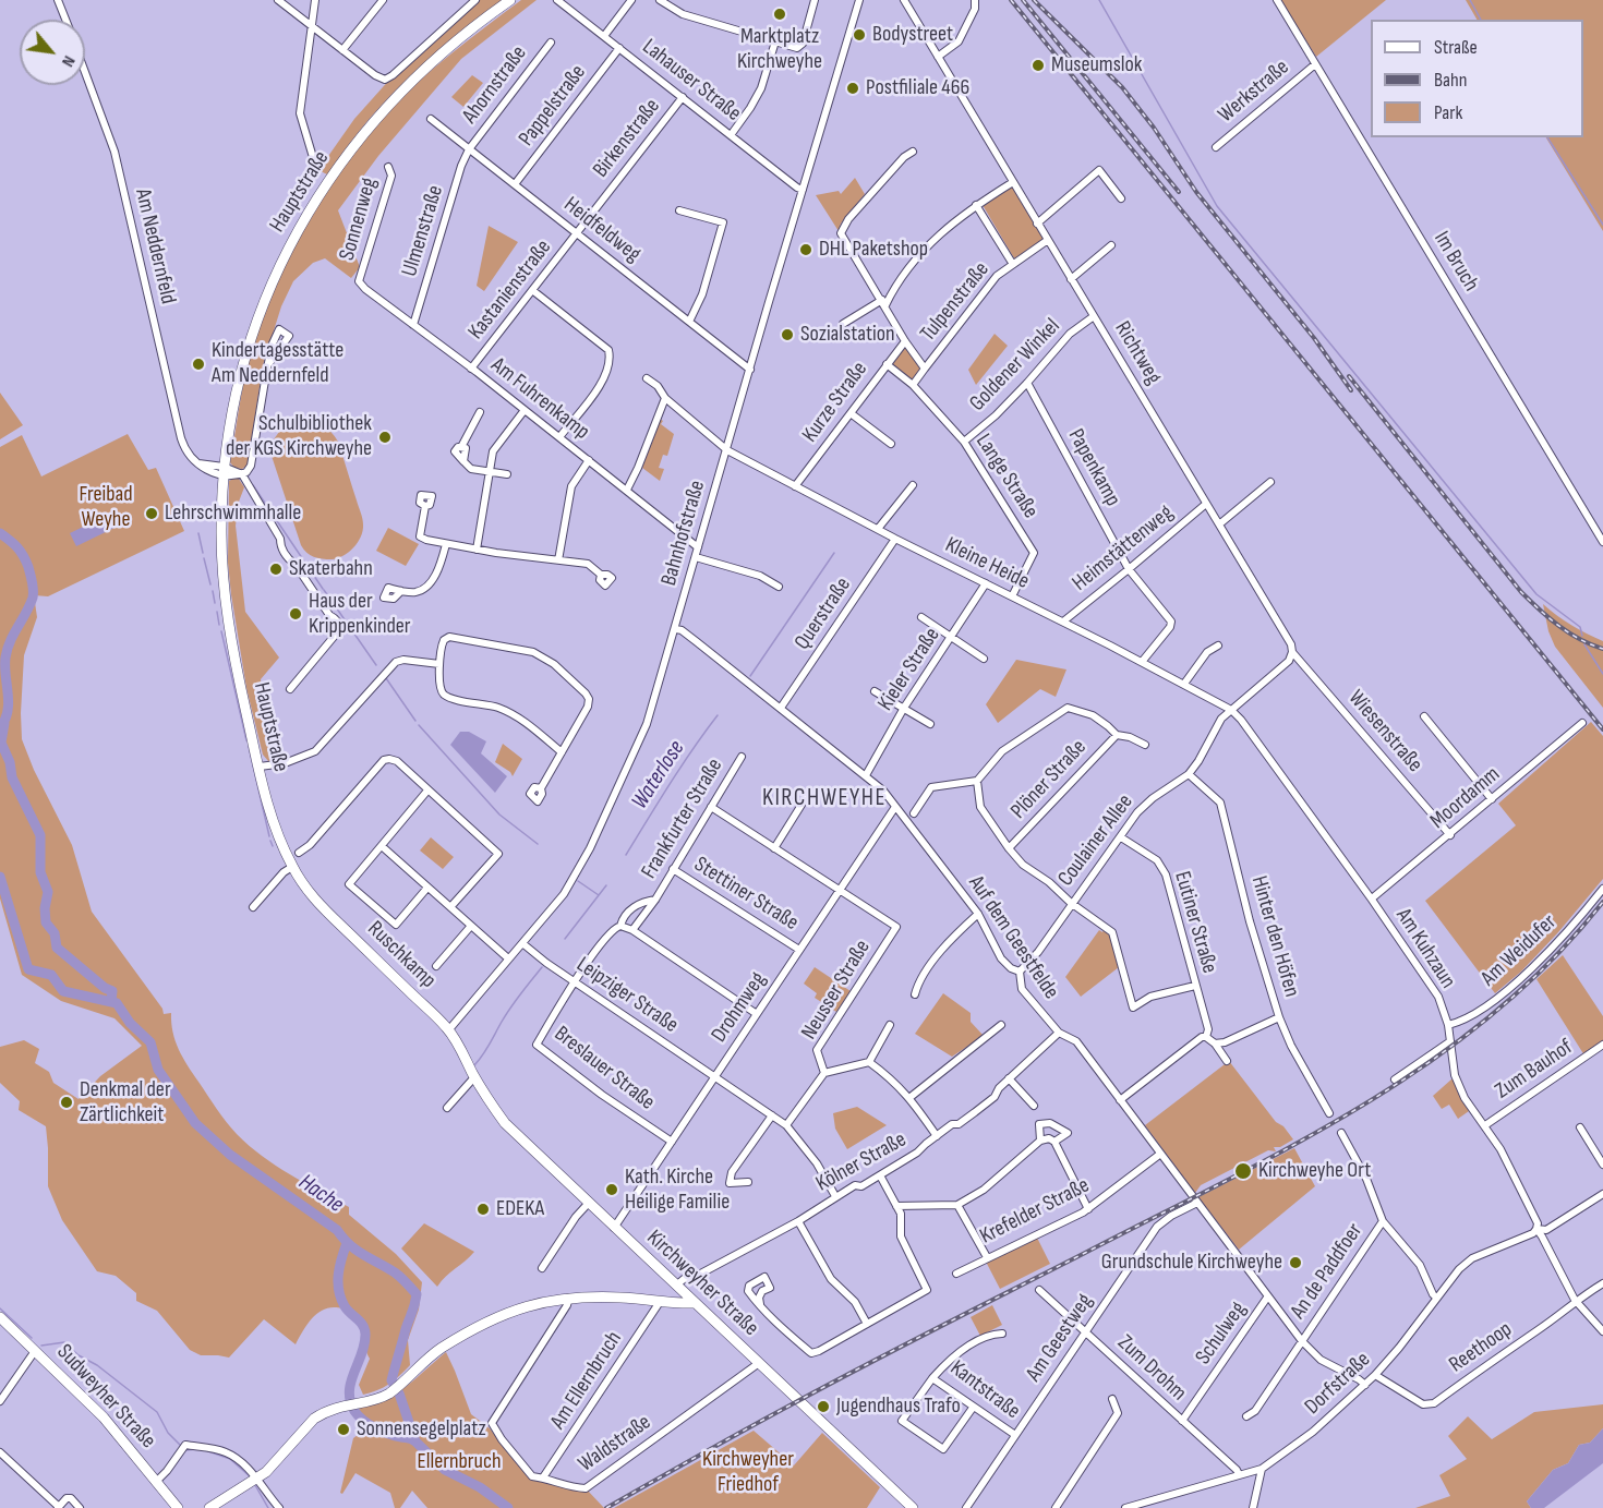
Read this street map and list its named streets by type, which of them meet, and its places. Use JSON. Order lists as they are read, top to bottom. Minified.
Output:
{"streets":{"main road":["Hauptstraße","Ruschkamp","Kirchweyher Straße","Sudweyher Straße"],"street":["Lahauser Straße","Ahornstraße","Werkstraße","Pappelstraße","Birkenstraße","Sonnenweg","Heidfeldweg","Ulmenstraße","Am Neddernfeld","Im Bruch","Kastanienstraße","Tulpenstraße","Richtweg","Goldener Winkel","Am Fuhrenkamp","Kurze Straße","Papenkamp","Lange Straße","Bahnhofstraße","Heimstättenweg","Kleine Heide","Querstraße","Kieler Straße","Wiesenstraße","Plöner Straße","Moordamm","Frankfurter Straße","Coulainer Allee","Stettiner Straße","Eutiner Straße","Hinter den Höfen","Auf dem Geestfelde","Am Kuhzaun","Am Weidufer","Neusser Straße","Leipziger Straße","Drohmweg","Breslauer Straße","Zum Bauhof","Kölner Straße","Krefelder Straße","An de Paddfoer","Schulweg","Am Geestweg","Reethoop","Zum Drohm","Am Ellernbruch","Dorfstraße","Kantstraße","Waldstraße"]},"crossings":[["Lahauser Straße","Pappelstraße"],["Lahauser Straße","Birkenstraße"],["Lahauser Straße","Bahnhofstraße"],["Ahornstraße","Heidfeldweg"],["Ahornstraße","Ulmenstraße"],["Werkstraße","Im Bruch"],["Pappelstraße","Heidfeldweg"],["Birkenstraße","Heidfeldweg"],["Birkenstraße","Kastanienstraße"],["Hauptstraße","Am Neddernfeld"],["Hauptstraße","Ruschkamp"],["Sonnenweg","Am Fuhrenkamp"],["Heidfeldweg","Ulmenstraße"],["Heidfeldweg","Kastanienstraße"],["Heidfeldweg","Bahnhofstraße"],["Ulmenstraße","Am Fuhrenkamp"],["Kastanienstraße","Am Fuhrenkamp"],["Tulpenstraße","Richtweg"],["Richtweg","Goldener Winkel"],["Richtweg","Heimstättenweg"],["Richtweg","Wiesenstraße"],["Goldener Winkel","Papenkamp"],["Goldener Winkel","Lange Straße"],["Am Fuhrenkamp","Bahnhofstraße"],["Kurze Straße","Lange Straße"],["Kurze Straße","Kleine Heide"],["Papenkamp","Heimstättenweg"],["Papenkamp","Kleine Heide"],["Lange Straße","Kleine Heide"],["Bahnhofstraße","Kleine Heide"],["Bahnhofstraße","Auf dem Geestfelde"],["Bahnhofstraße","Ruschkamp"],["Bahnhofstraße","Leipziger Straße"],["Heimstättenweg","Kleine Heide"],["Kleine Heide","Querstraße"],["Kleine Heide","Kieler Straße"],["Kleine Heide","Coulainer Allee"],["Kleine Heide","Am Kuhzaun"],["Querstraße","Auf dem Geestfelde"],["Kieler Straße","Auf dem Geestfelde"],["Wiesenstraße","Moordamm"],["Moordamm","Am Kuhzaun"],["Frankfurter Straße","Stettiner Straße"],["Frankfurter Straße","Leipziger Straße"],["Frankfurter Straße","Breslauer Straße"],["Coulainer Allee","Eutiner Straße"],["Coulainer Allee","Hinter den Höfen"],["Coulainer Allee","Auf dem Geestfelde"],["Coulainer Allee","Am Kuhzaun"],["Stettiner Straße","Drohmweg"],["Auf dem Geestfelde","Drohmweg"],["Auf dem Geestfelde","Kölner Straße"],["Auf dem Geestfelde","Krefelder Straße"],["Auf dem Geestfelde","An de Paddfoer"],["Auf dem Geestfelde","Schulweg"],["Auf dem Geestfelde","Am Geestweg"],["Auf dem Geestfelde","Dorfstraße"],["Am Kuhzaun","Am Weidufer"],["Am Kuhzaun","Zum Bauhof"],["Am Kuhzaun","Reethoop"],["Am Kuhzaun","Dorfstraße"],["Ruschkamp","Kirchweyher Straße"],["Neusser Straße","Drohmweg"],["Leipziger Straße","Drohmweg"],["Leipziger Straße","Breslauer Straße"],["Leipziger Straße","Kölner Straße"],["Drohmweg","Breslauer Straße"],["Drohmweg","Kirchweyher Straße"],["Kölner Straße","Kirchweyher Straße"],["Kirchweyher Straße","Waldstraße"],["Schulweg","Zum Drohm"],["Am Geestweg","Zum Drohm"],["Am Geestweg","Kantstraße"],["Reethoop","Dorfstraße"],["Zum Drohm","Dorfstraße"],["Am Ellernbruch","Waldstraße"]],"districts":["KIRCHWEYHE"],"water":["Waterlose","Hache"],"parks":["Freibad Weyhe","Kirchweyher Friedhof","Ellernbruch"],"places":["Marktplatz Kirchweyhe","Bodystreet","Museumslok","Postfiliale 466","DHL Paketshop","Sozialstation","Kindertagesstätte Am Neddernfeld","Schulbibliothek der KGS Kirchweyhe","Lehrschwimmhalle","Skaterbahn","Haus der Krippenkinder","Denkmal der Zärtlichkeit","Kirchweyhe Ort","Kath. Kirche Heilige Familie","EDEKA","Grundschule Kirchweyhe","Jugendhaus Trafo","Sonnensegelplatz"],"legend":["Straße","Bahn","Park"],"north":"bottom right"}
